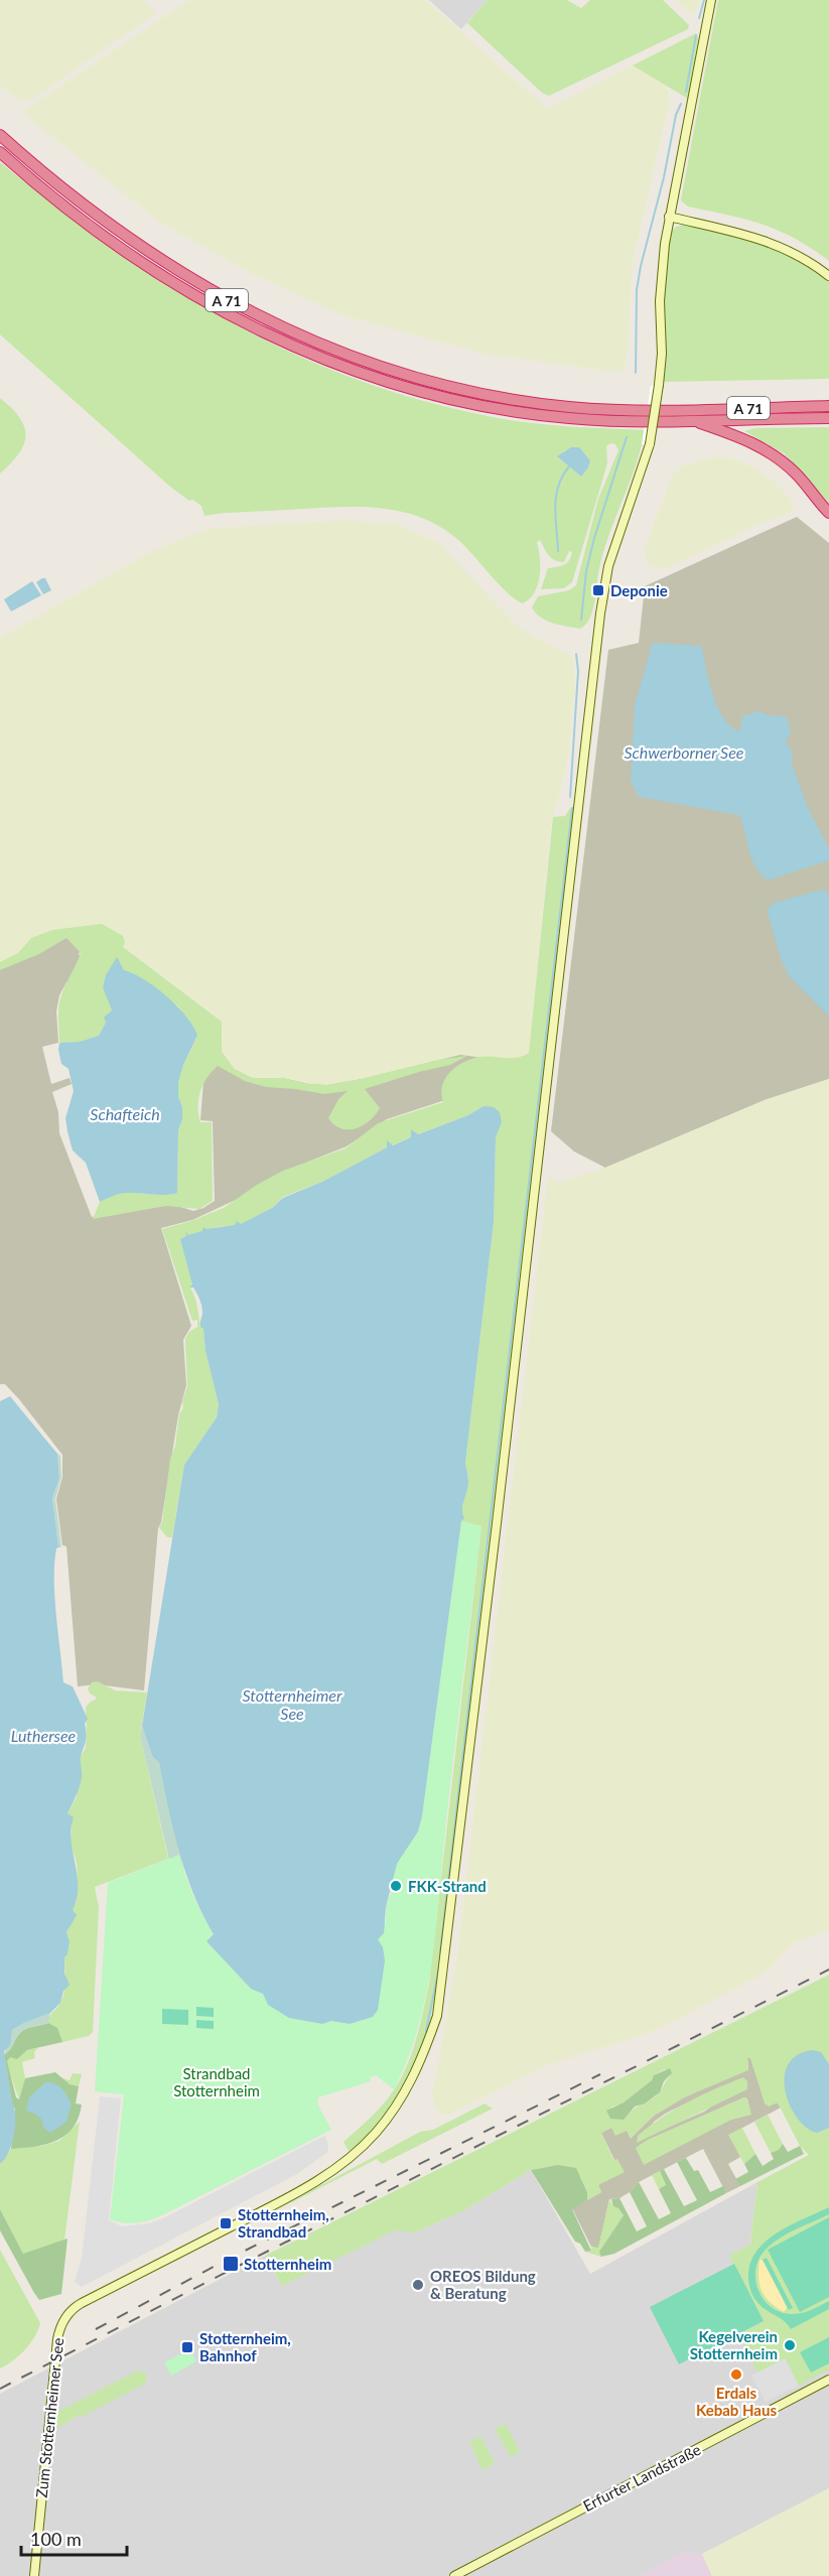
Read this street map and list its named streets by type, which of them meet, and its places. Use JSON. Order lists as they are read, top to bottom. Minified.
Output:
{"streets":{"highway":["A 71"],"street":["Zum Stotternheimer See","Erfurter Landstraße"]},"water":["Schwerborner See","Schafteich","Stotternheimer See","Luthersee"],"parks":["Strandbad Stotternheim"],"places":{"transit":["Deponie","Stotternheim, Strandbad","Stotternheim","Stotternheim, Bahnhof"],"other":["FKK-Strand","OREOS Bildung & Beratung","Kegelverein Stotternheim","Erdals Kebab Haus"]},"scale_bar":"100 m"}
